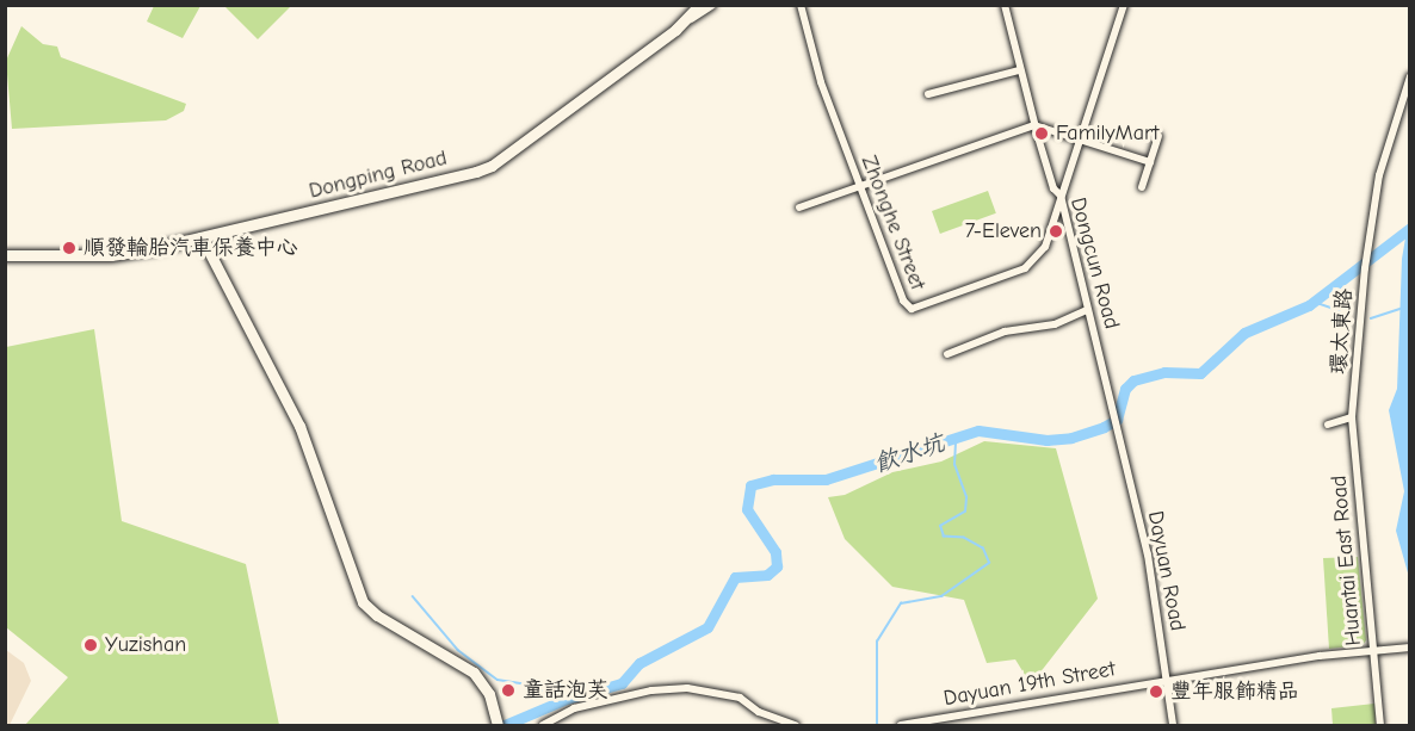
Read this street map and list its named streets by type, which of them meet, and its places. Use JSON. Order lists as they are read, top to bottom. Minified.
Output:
{"streets":{"main road":["Dongping Road"],"street":["Zhonghe Street","Dongcun Road","環太東路","Huantai East Road","Dayuan Road","Dayuan 19th Street"]},"crossings":[["Zhonghe Street","Dongcun Road"],["Dongcun Road","Dayuan Road"],["環太東路","Huantai East Road"],["Huantai East Road","Dayuan 19th Street"],["Dayuan Road","Dayuan 19th Street"]],"water":["飲水坑"],"places":["FamilyMart","7-Eleven","順發輪胎汽車保養中心","Yuzishan","童話泡芙","豐年服飾精品"]}
